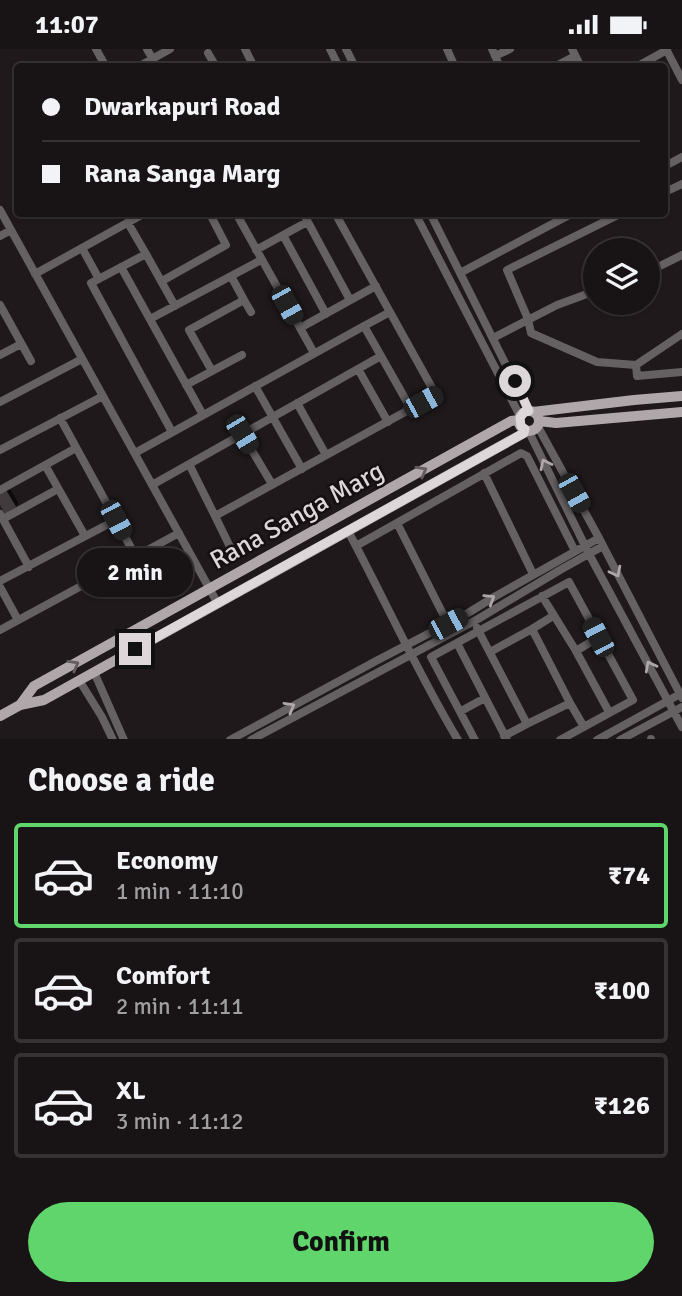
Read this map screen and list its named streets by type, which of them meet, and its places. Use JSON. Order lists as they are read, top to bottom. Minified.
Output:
{"streets":{"main road":["Rana Sanga Marg"]},"page":{"status":"11:07","banner":["Dwarkapuri Road","Rana Sanga Marg"],"bubble":"2 min","heading":"Choose a ride","list":[{"name":"Economy","note":"1 min · 11:10","value":"₹74"},{"name":"Comfort","note":"2 min · 11:11","value":"₹100"},{"name":"XL","note":"3 min · 11:12","value":"₹126"}],"buttons":"Confirm"}}
